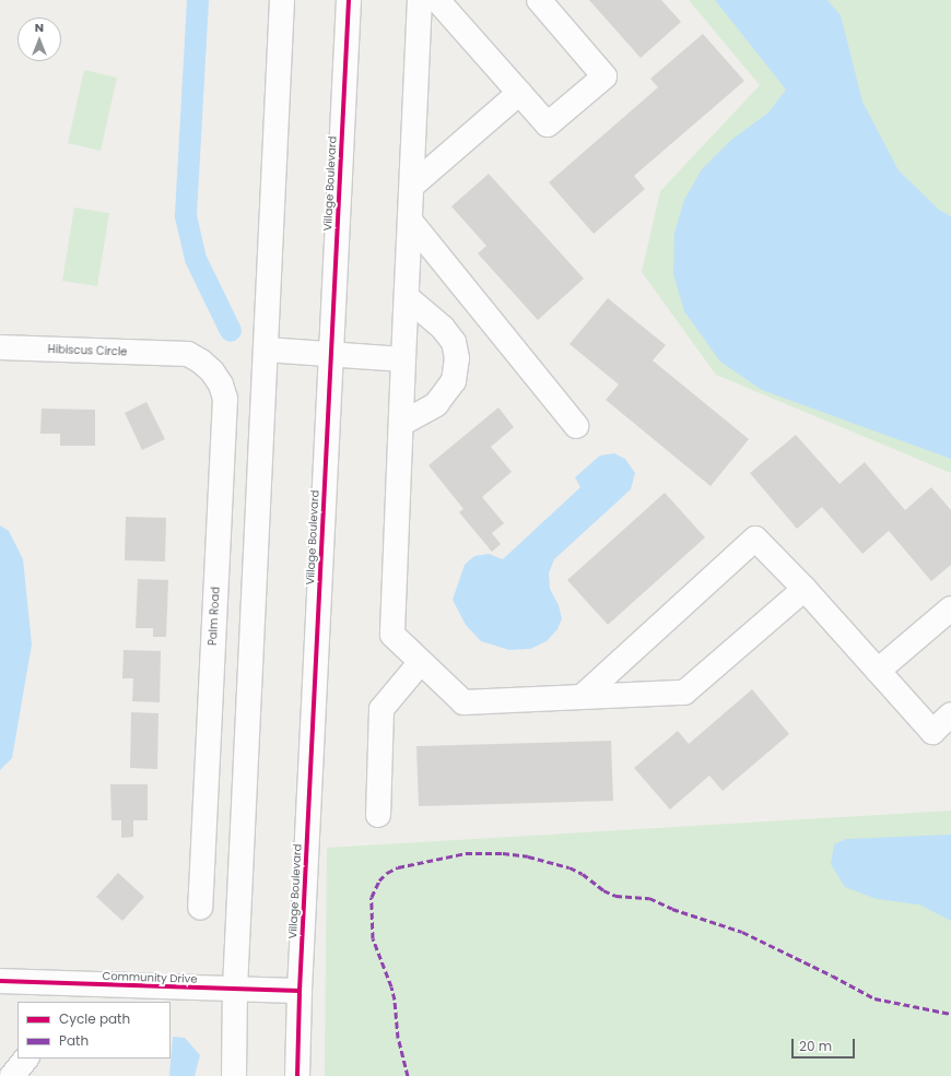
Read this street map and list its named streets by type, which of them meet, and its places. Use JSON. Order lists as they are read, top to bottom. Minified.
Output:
{"streets":{"street":["Village Boulevard","Hibiscus Circle","Palm Road","Community Drive"]},"crossings":[["Village Boulevard","Community Drive"],["Hibiscus Circle","Palm Road"]],"legend":["Cycle path","Path"],"scale_bar":"20 m","north":"top"}
